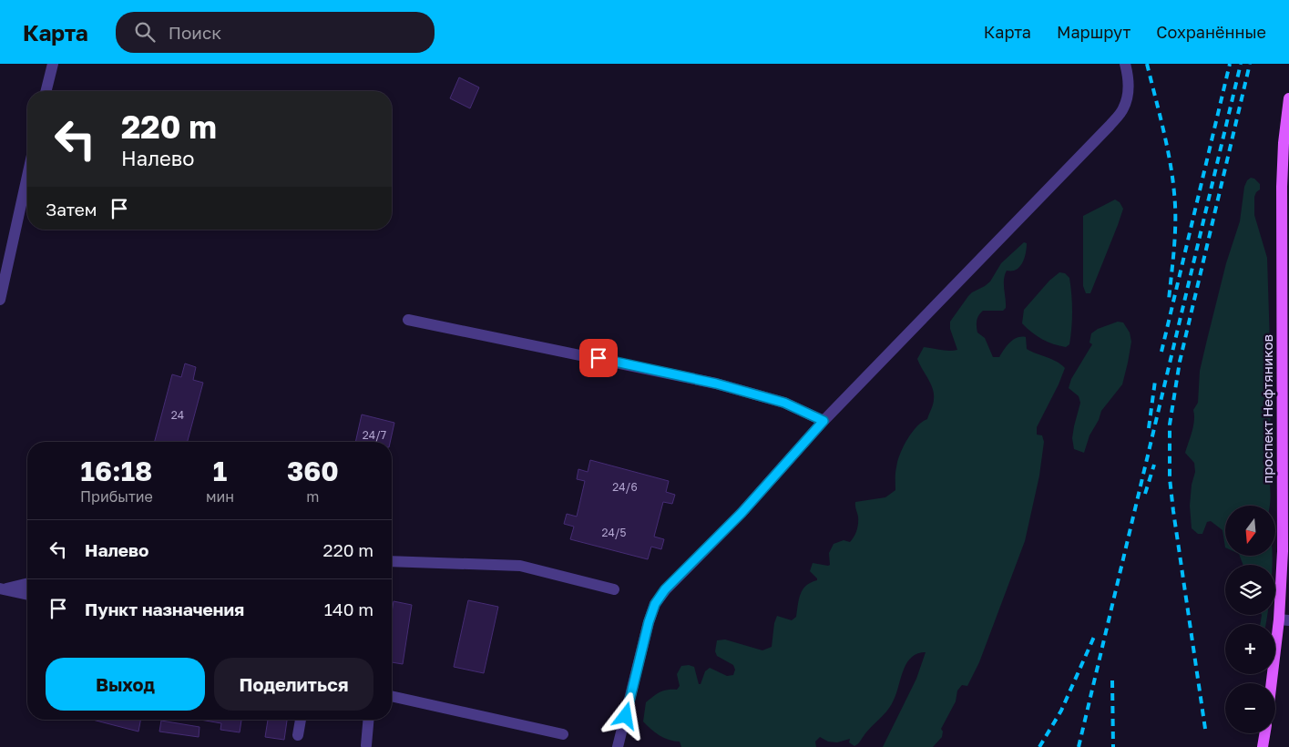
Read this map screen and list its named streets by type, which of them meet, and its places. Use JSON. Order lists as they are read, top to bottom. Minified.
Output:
{"streets":{"main road":["проспект Нефтяников"]},"house_numbers":["24","24/7","24/6","24/5"],"north":"bottom","page":{"header":"Карта","search":"Поиск","nav":["Карта","Маршрут","Сохранённые"],"turn":["220 m","Налево"],"then":"Затем","eta":["16:18","Прибытие","1","мин","360","m"],"map_buttons":["+","−"],"list":[{"name":"Налево","value":"220 m"},{"name":"Пункт назначения","value":"140 m"}],"buttons":["Выход","Поделиться"]}}
